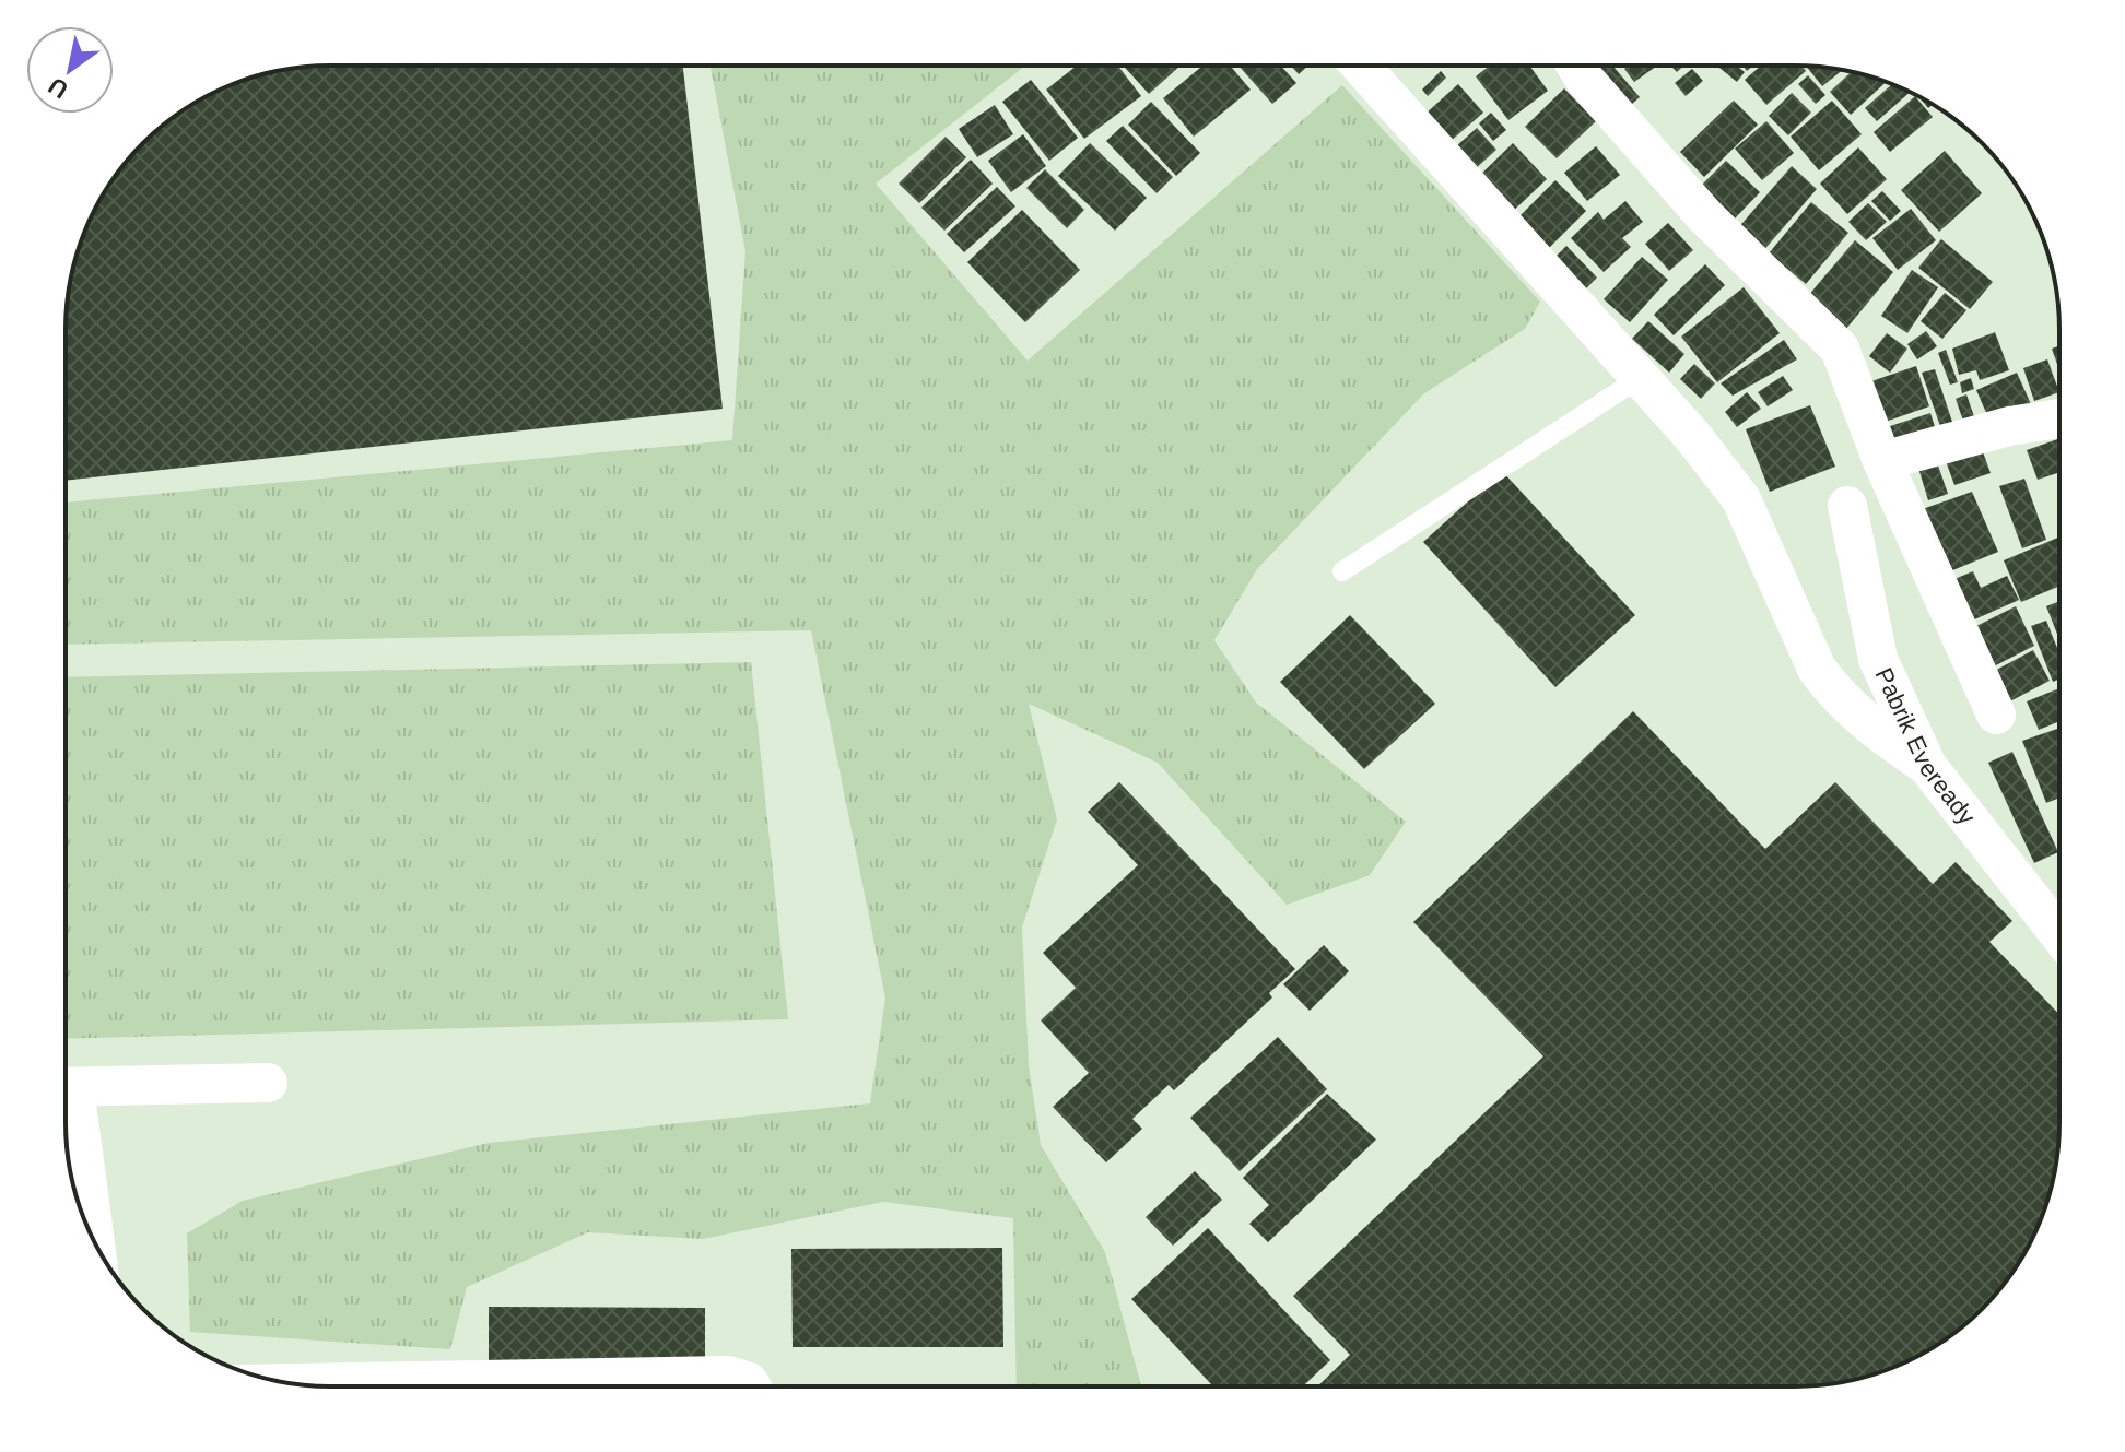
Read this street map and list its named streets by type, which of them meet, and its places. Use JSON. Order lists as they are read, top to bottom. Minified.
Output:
{"streets":{"street":["Pabrik Eveready"]},"north":"bottom left"}
